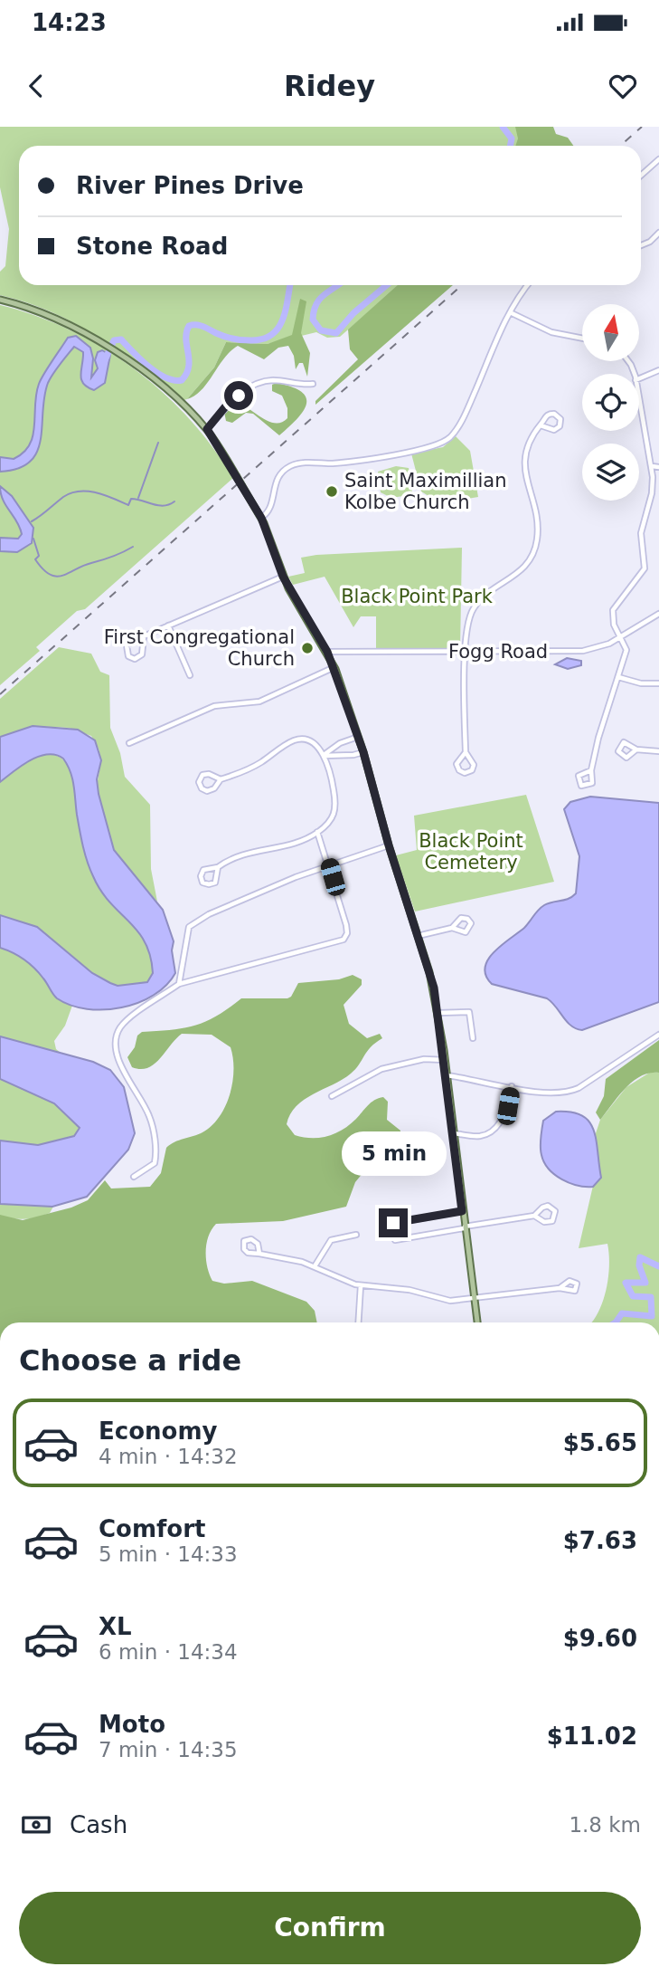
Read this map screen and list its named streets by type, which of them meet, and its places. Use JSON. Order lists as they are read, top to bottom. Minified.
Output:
{"streets":{"street":["Fogg Road"]},"parks":["Black Point Park","Black Point Cemetery"],"places":["Saint Maximillian Kolbe Church","First Congregational Church"],"north":"top","page":{"status":"14:23","header":"Ridey","banner":["River Pines Drive","Stone Road"],"bubble":"5 min","heading":"Choose a ride","list":[{"name":"Economy","note":"4 min · 14:32","value":"$5.65"},{"name":"Comfort","note":"5 min · 14:33","value":"$7.63"},{"name":"XL","note":"6 min · 14:34","value":"$9.60"},{"name":"Moto","note":"7 min · 14:35","value":"$11.02"}],"pay":["Cash","1.8 km"],"buttons":"Confirm"}}
